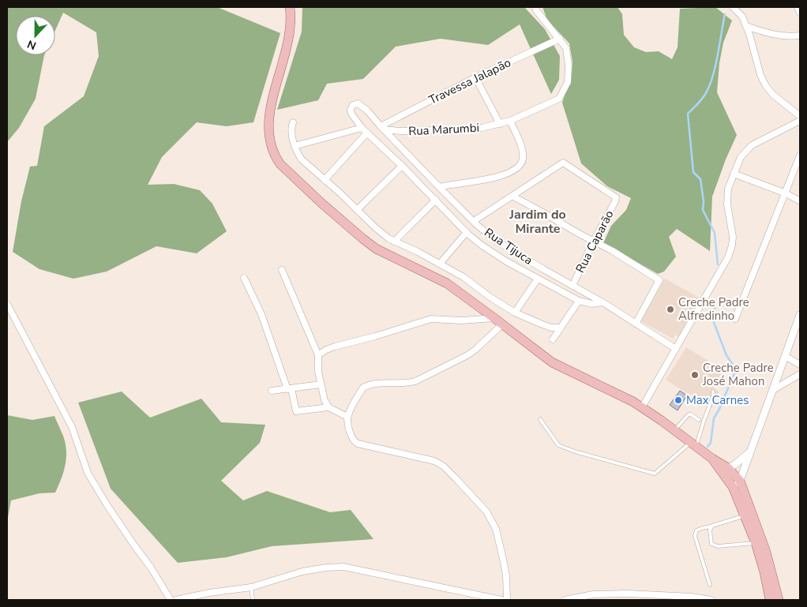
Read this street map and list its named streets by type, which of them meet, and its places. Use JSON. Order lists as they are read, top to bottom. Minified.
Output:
{"streets":{"street":["Travessa Jalapão","Rua Marumbi","Rua Caparão","Rua Tijuca"]},"crossings":[["Travessa Jalapão","Rua Marumbi"],["Travessa Jalapão","Rua Tijuca"],["Rua Marumbi","Rua Tijuca"],["Rua Caparão","Rua Tijuca"]],"districts":["Jardim do Mirante"],"places":["Creche Padre Alfredinho","Creche Padre José Mahon","Max Carnes"],"north":"bottom"}
